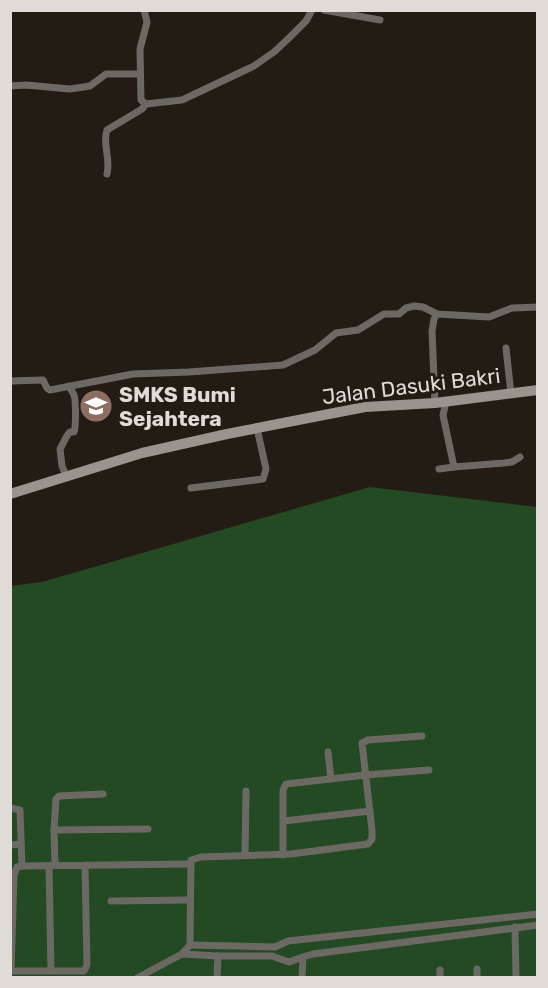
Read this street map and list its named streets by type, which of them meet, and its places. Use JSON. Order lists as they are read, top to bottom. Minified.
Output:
{"streets":{"main road":["Jalan Dasuki Bakri"]},"places":{"school or university":["SMKS Bumi Sejahtera"]}}
